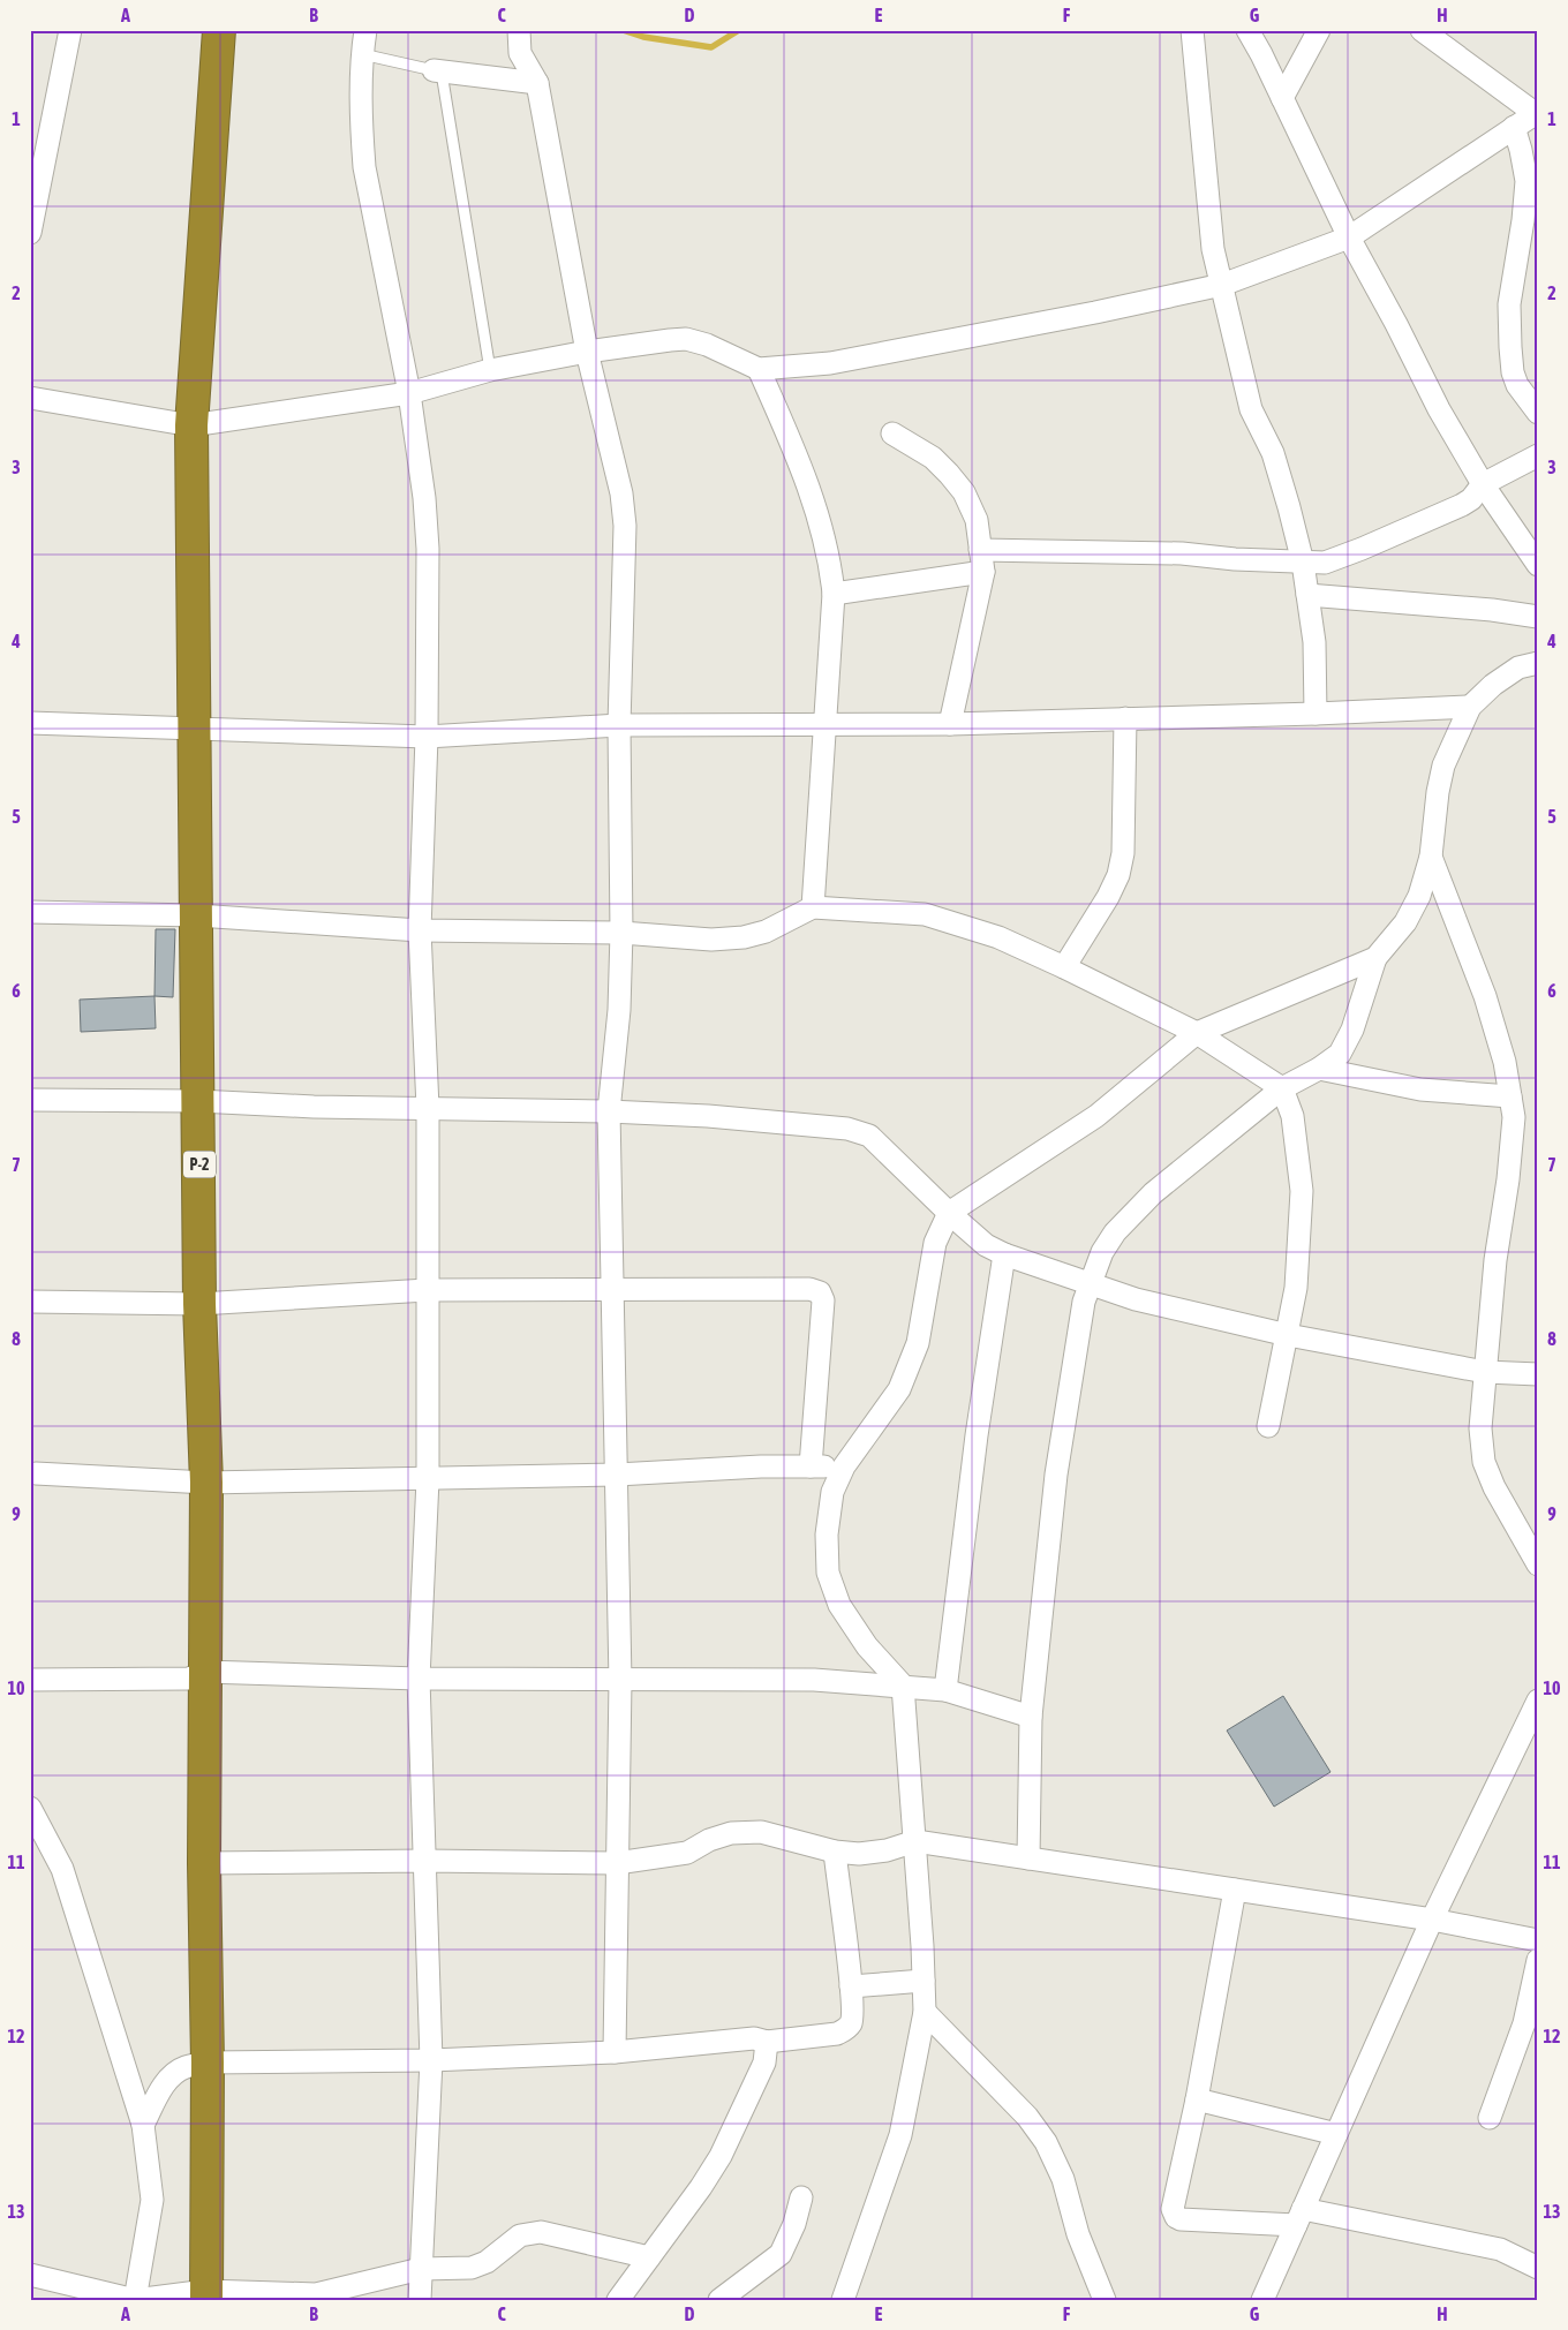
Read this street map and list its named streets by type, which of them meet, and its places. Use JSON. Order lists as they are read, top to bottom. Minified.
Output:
{"streets":{"highway":["P-2"]},"grid":{"columns":["A","B","C","D","E","F","G","H"],"rows":["1","2","3","4","5","6","7","8","9","10","11","12","13"]}}
